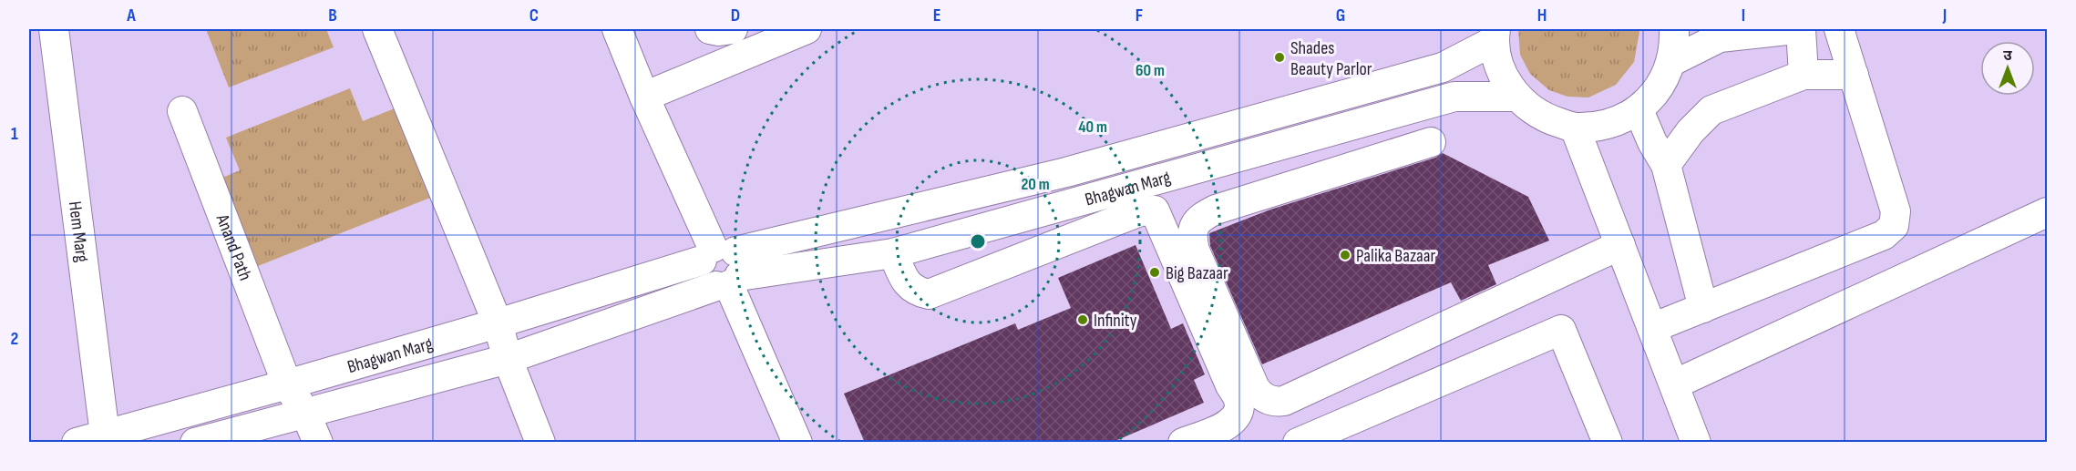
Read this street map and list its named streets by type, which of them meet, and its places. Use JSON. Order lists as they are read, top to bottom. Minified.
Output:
{"streets":{"street":["Bhagwan Marg","Hem Marg","Anand Path"]},"crossings":[["Bhagwan Marg","Hem Marg"],["Bhagwan Marg","Anand Path"]],"places":["Shades Beauty Parlor","Palika Bazaar","Big Bazaar","Infinity"],"north":"top","grid":{"columns":["A","B","C","D","E","F","G","H","I","J"],"rows":["1","2"]},"rings":["60 m","40 m","20 m"]}
